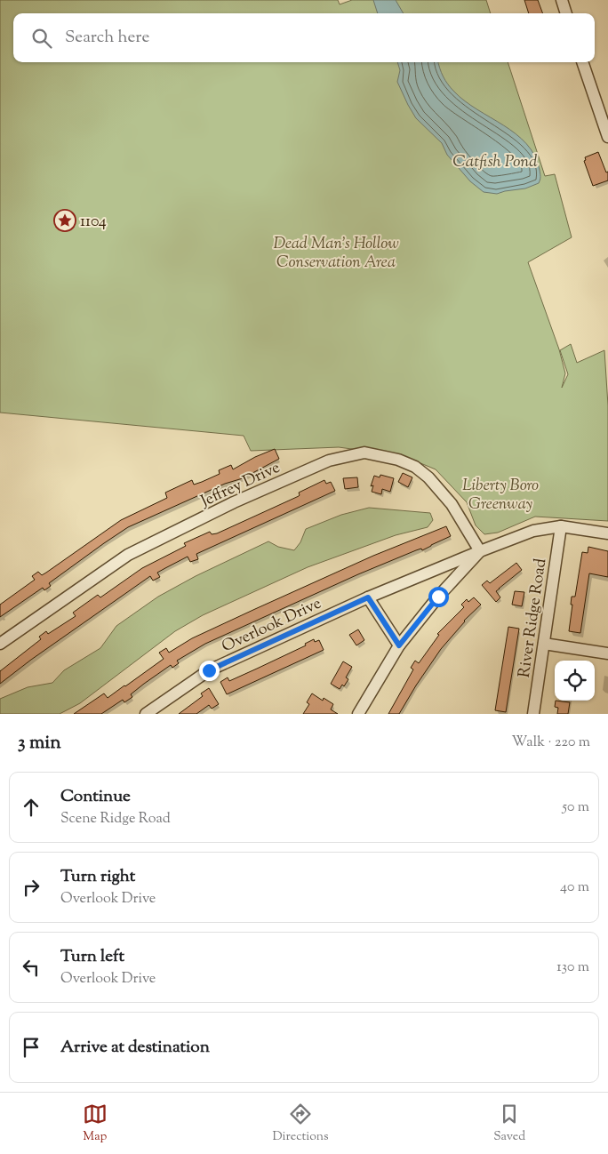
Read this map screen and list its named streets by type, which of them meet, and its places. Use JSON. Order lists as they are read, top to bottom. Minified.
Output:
{"streets":{"street":["Jeffrey Drive","River Ridge Road","Overlook Drive"]},"crossings":[["Jeffrey Drive","Overlook Drive"],["River Ridge Road","Overlook Drive"]],"water":["Catfish Pond"],"parks":["Dead Man's Hollow Conservation Area","Liberty Boro Greenway"],"places":{"place":["1104"]},"page":{"search":"Search here","heading":["3 min","Walk · 220 m"],"list":[["Continue","Scene Ridge Road","50 m"],["Turn right","Overlook Drive","40 m"],["Turn left","Overlook Drive","130 m"],"Arrive at destination"],"nav":["Map","Directions","Saved"]}}
